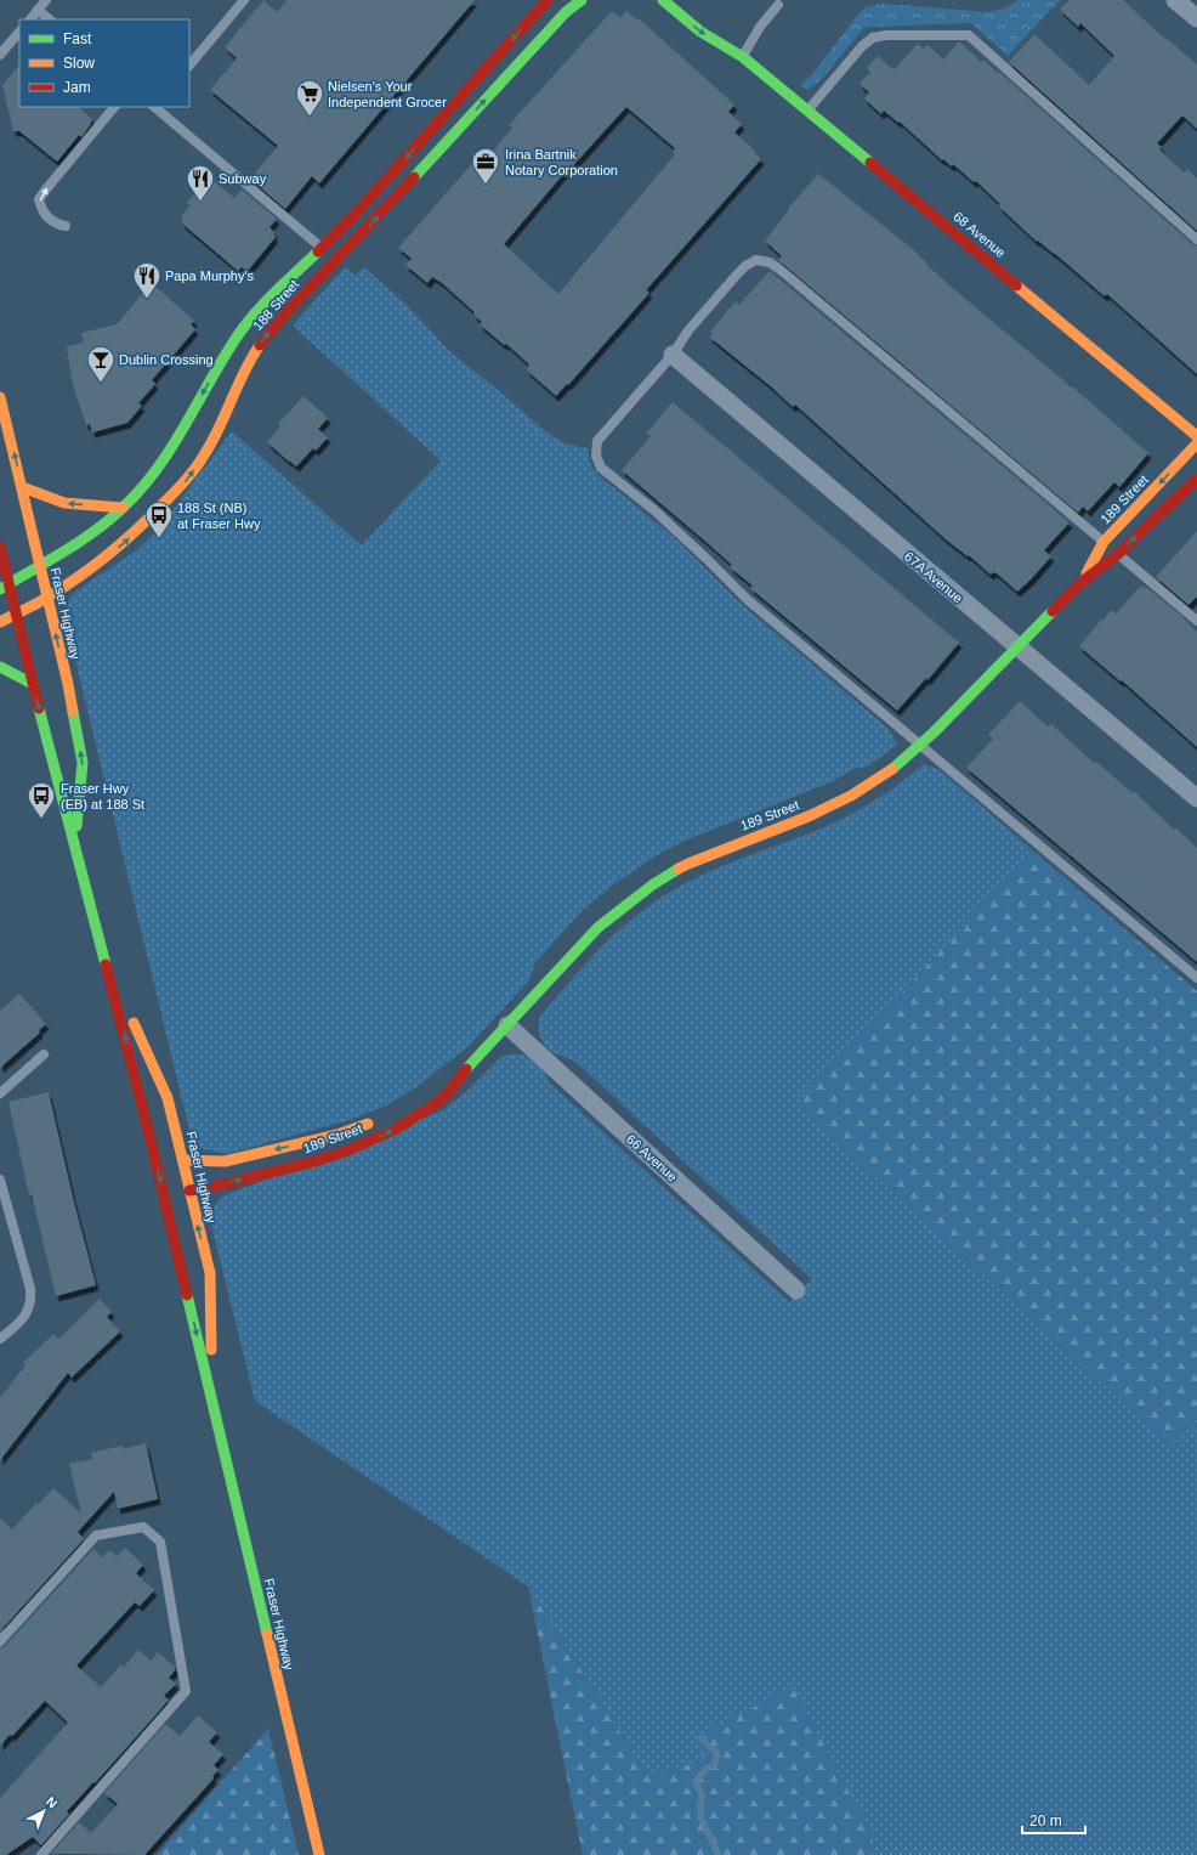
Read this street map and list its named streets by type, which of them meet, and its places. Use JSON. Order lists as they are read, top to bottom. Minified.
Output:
{"streets":{"street":["68 Avenue","188 Street","189 Street","67A Avenue","Fraser Highway","66 Avenue"]},"crossings":[["188 Street","Fraser Highway"],["189 Street","67A Avenue"],["189 Street","Fraser Highway"],["189 Street","66 Avenue"]],"places":{"supermarket":["Nielsen's Your Independent Grocer"],"office":["Irina Bartnik Notary Corporation"],"restaurant":["Subway","Papa Murphy's"],"bar":["Dublin Crossing"],"bus stop":["188 St (NB) at Fraser Hwy","Fraser Hwy (EB) at 188 St"]},"legend":["Fast","Slow","Jam"],"scale_bar":"20 m","north":"top right"}
